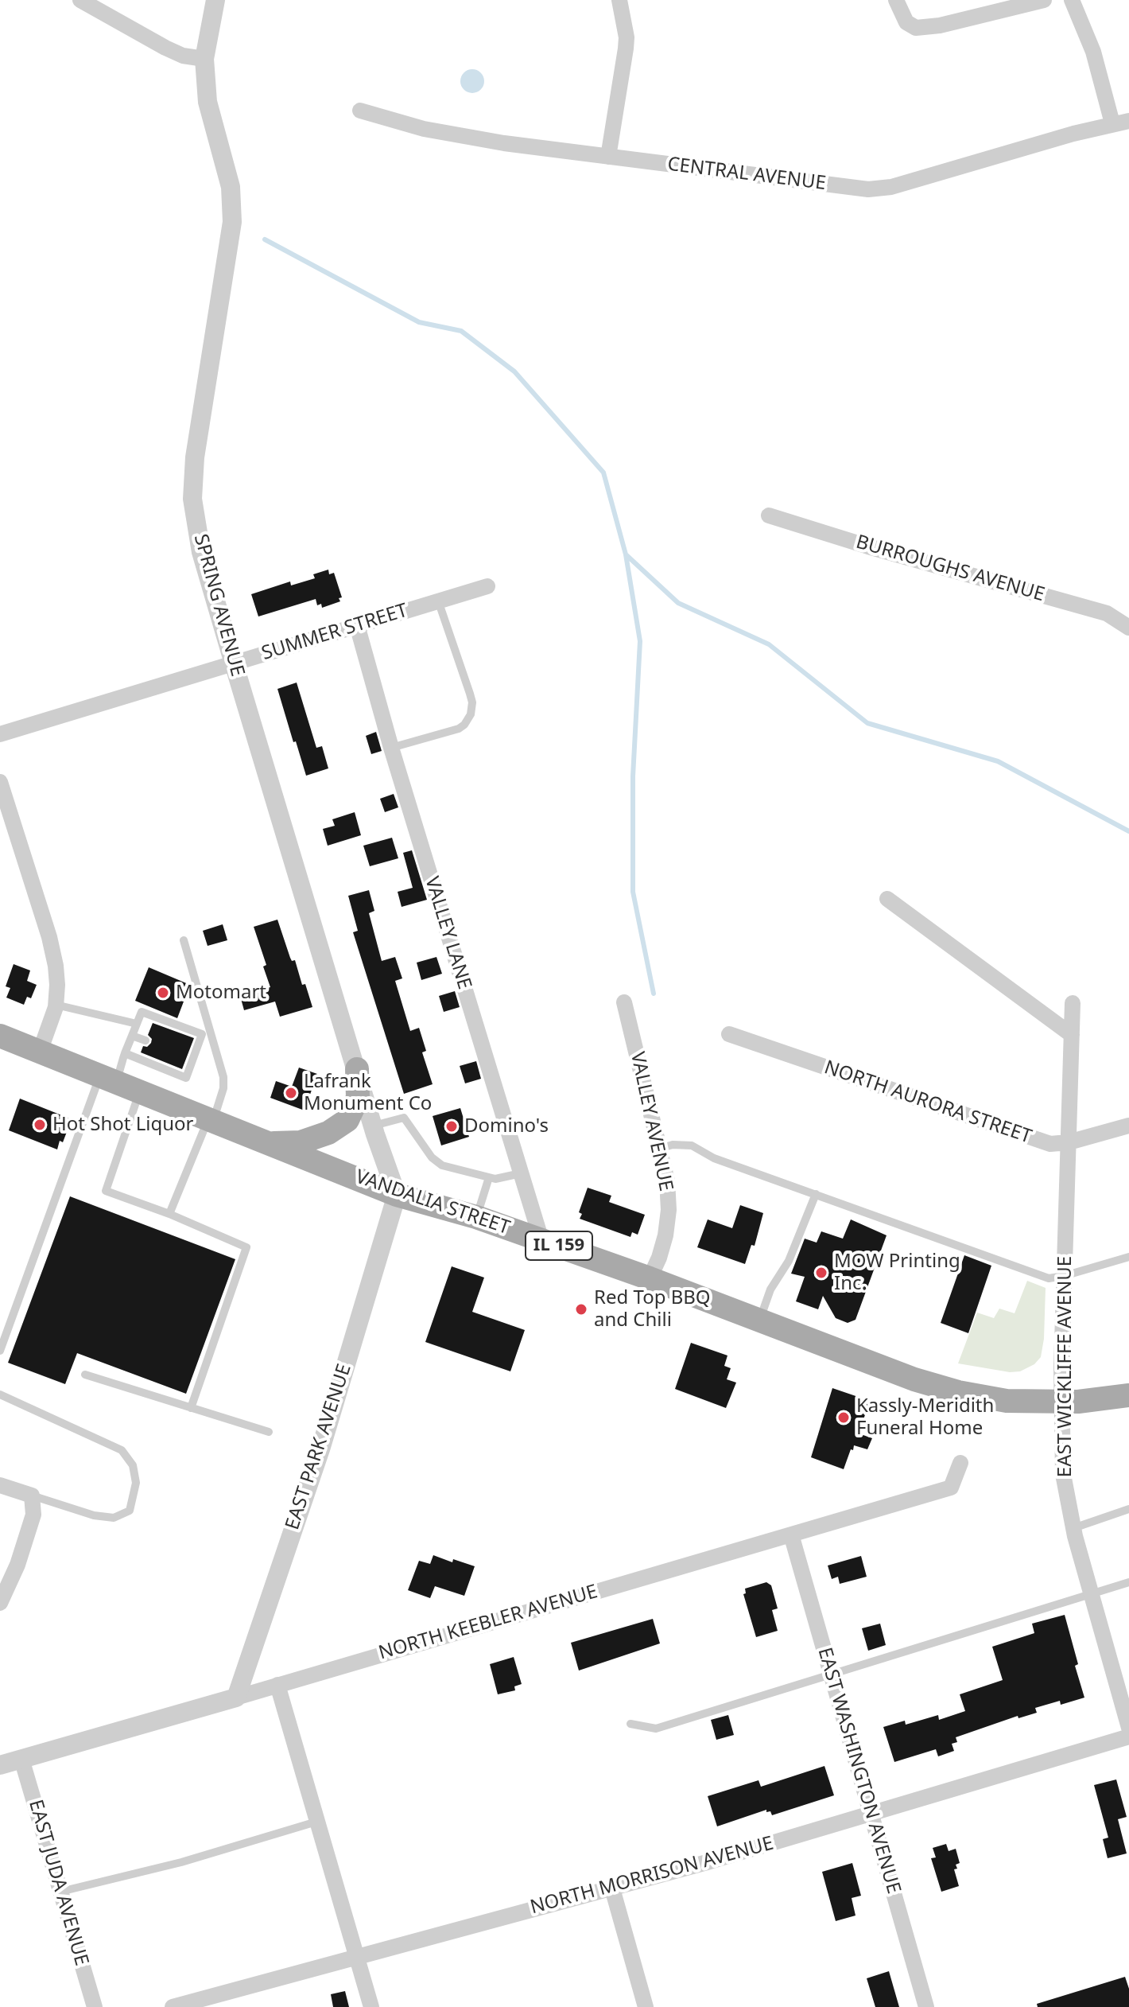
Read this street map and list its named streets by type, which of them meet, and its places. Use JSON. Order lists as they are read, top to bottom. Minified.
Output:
{"streets":{"main road":["VANDALIA STREET","IL 159"],"street":["CENTRAL AVENUE","BURROUGHS AVENUE","SPRING AVENUE","SUMMER STREET","VALLEY LANE","NORTH AURORA STREET","VALLEY AVENUE","EAST WICKLIFFE AVENUE","EAST PARK AVENUE","NORTH KEEBLER AVENUE","EAST WASHINGTON AVENUE","NORTH MORRISON AVENUE","EAST JUDA AVENUE"]},"crossings":[["SPRING AVENUE","SUMMER STREET"],["SPRING AVENUE","VANDALIA STREET"],["SPRING AVENUE","EAST PARK AVENUE"],["SUMMER STREET","VALLEY LANE"],["VALLEY LANE","VANDALIA STREET"],["NORTH AURORA STREET","EAST WICKLIFFE AVENUE"],["VALLEY AVENUE","VANDALIA STREET"],["VANDALIA STREET","EAST WICKLIFFE AVENUE"],["VANDALIA STREET","EAST PARK AVENUE"],["EAST PARK AVENUE","NORTH KEEBLER AVENUE"],["NORTH KEEBLER AVENUE","EAST WASHINGTON AVENUE"],["NORTH KEEBLER AVENUE","EAST JUDA AVENUE"],["EAST WASHINGTON AVENUE","NORTH MORRISON AVENUE"]],"places":["Motomart","Lafrank Monument Co","Hot Shot Liquor","Domino's","MOW Printing Inc.","Red Top BBQ and Chili","Kassly-Meridith Funeral Home"]}
